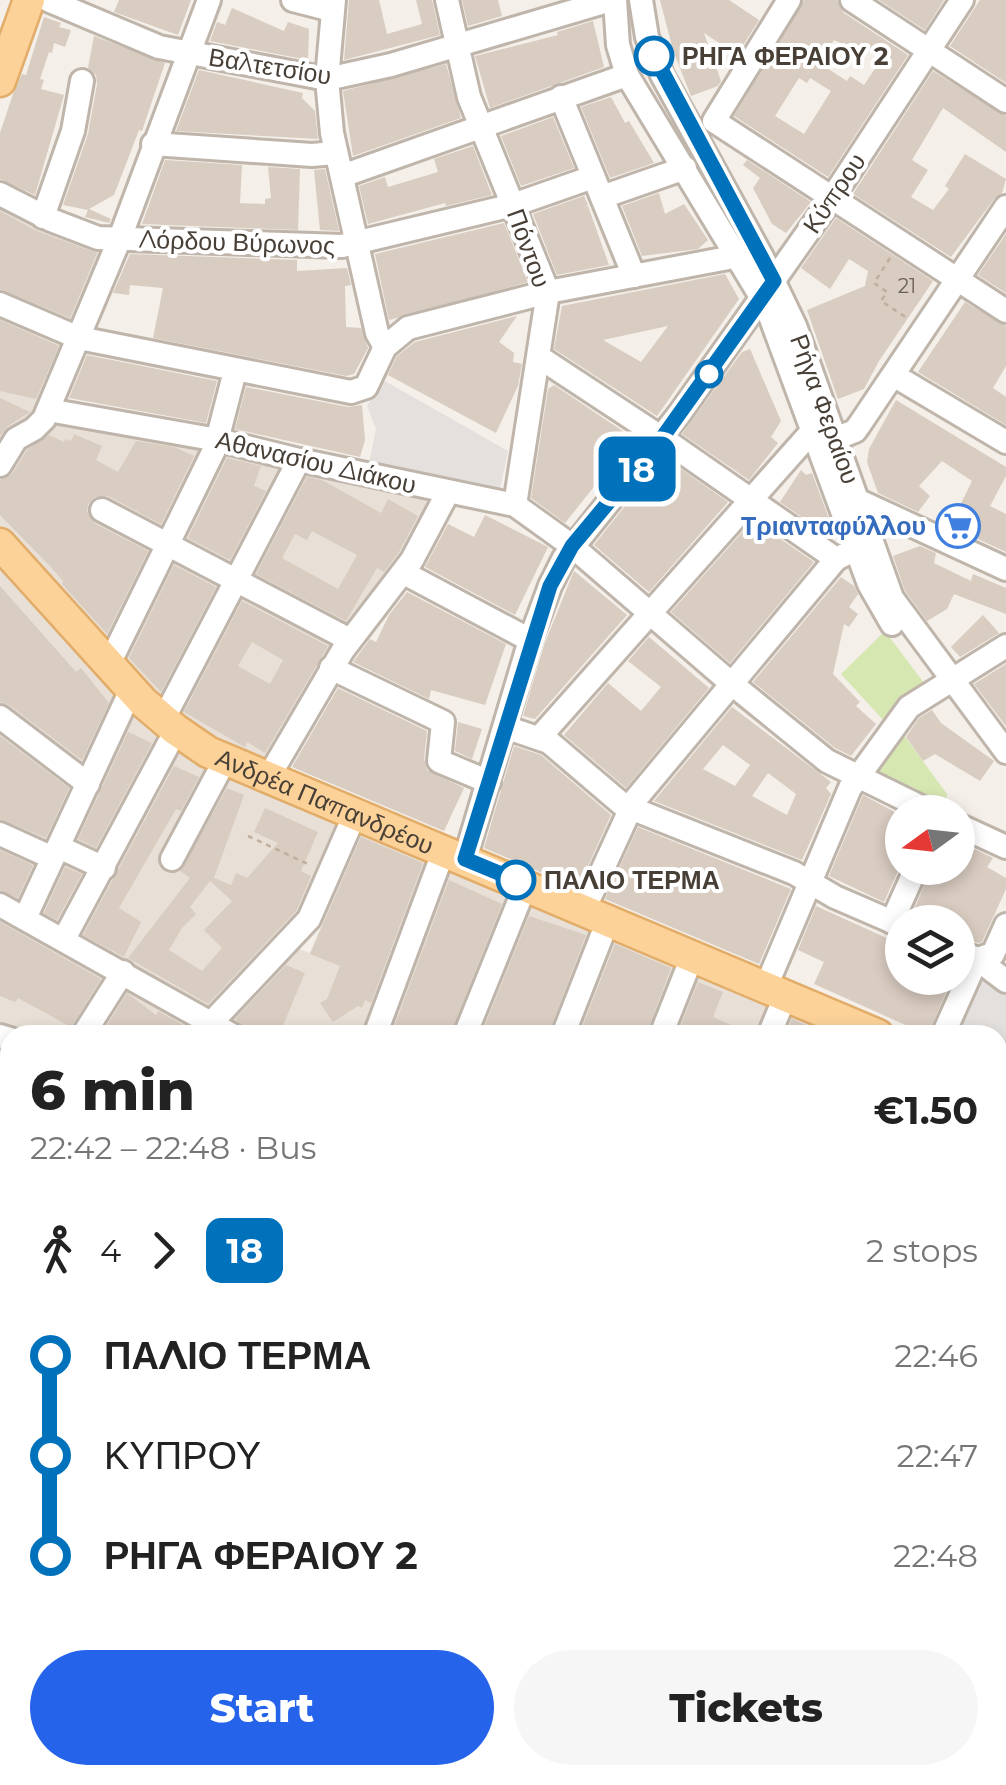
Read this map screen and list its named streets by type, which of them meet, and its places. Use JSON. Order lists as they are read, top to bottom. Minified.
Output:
{"streets":{"main road":["Ανδρέα Παπανδρέου"],"street":["Βαλτετσίου","Κύπρου","Λόρδου Βύρωνος","Πόντου","Ρήγα Φεραίου","Αθανασίου Διάκου"]},"crossings":[["Βαλτετσίου","Πόντου"],["Βαλτετσίου","Ρήγα Φεραίου"],["Κύπρου","Ρήγα Φεραίου"],["Κύπρου","Αθανασίου Διάκου"],["Κύπρου","Ανδρέα Παπανδρέου"],["Λόρδου Βύρωνος","Πόντου"],["Λόρδου Βύρωνος","Ρήγα Φεραίου"],["Πόντου","Αθανασίου Διάκου"]],"places":{"other":["ΡΗΓΑ ΦΕΡΑΙΟΥ 2","ΠΑΛΙΟ ΤΕΡΜΑ"],"supermarket":["Τριανταφύλλου"]},"lines":["bus line 18"],"house_numbers":["21"],"north":"left","page":{"on_map":"18","heading":["6 min","22:42 – 22:48 · Bus","€1.50"],"legs":["4","18","2 stops"],"list":[{"name":"ΠΑΛΙΟ ΤΕΡΜΑ","value":"22:46"},{"name":"ΚΥΠΡΟΥ","value":"22:47"},{"name":"ΡΗΓΑ ΦΕΡΑΙΟΥ 2","value":"22:48"}],"buttons":["Start","Tickets"]}}
